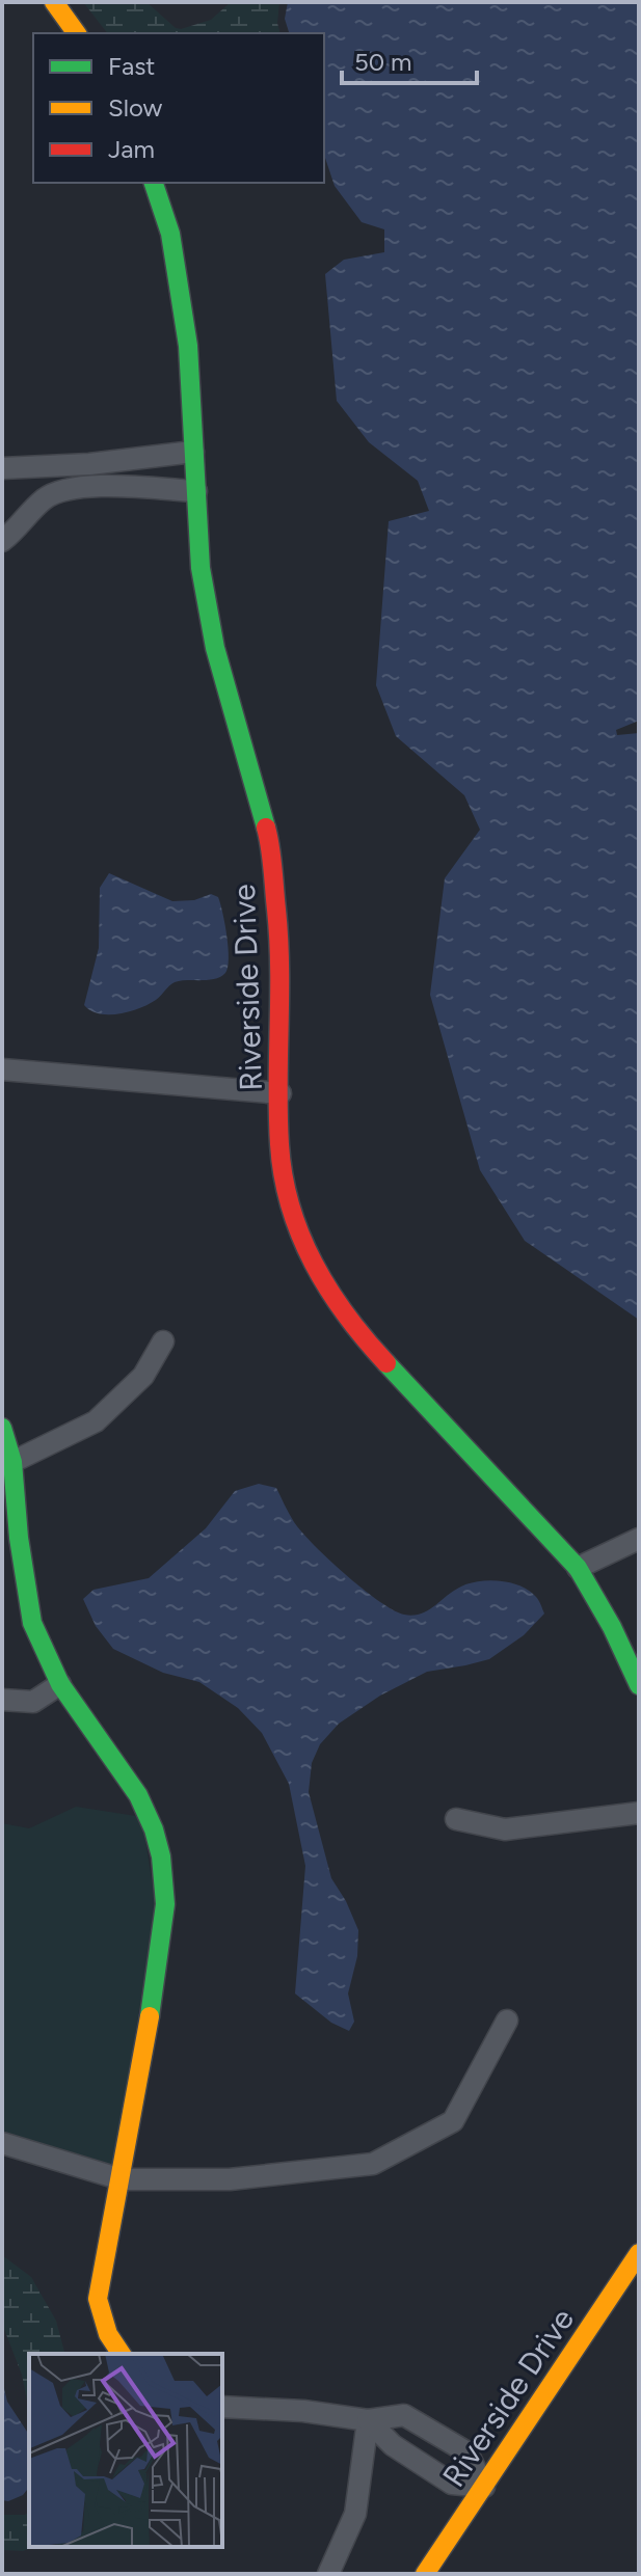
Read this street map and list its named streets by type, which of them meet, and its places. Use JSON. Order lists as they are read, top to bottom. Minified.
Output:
{"streets":{"street":["Riverside Drive"]},"legend":["Fast","Slow","Jam"],"scale_bar":"50 m"}
